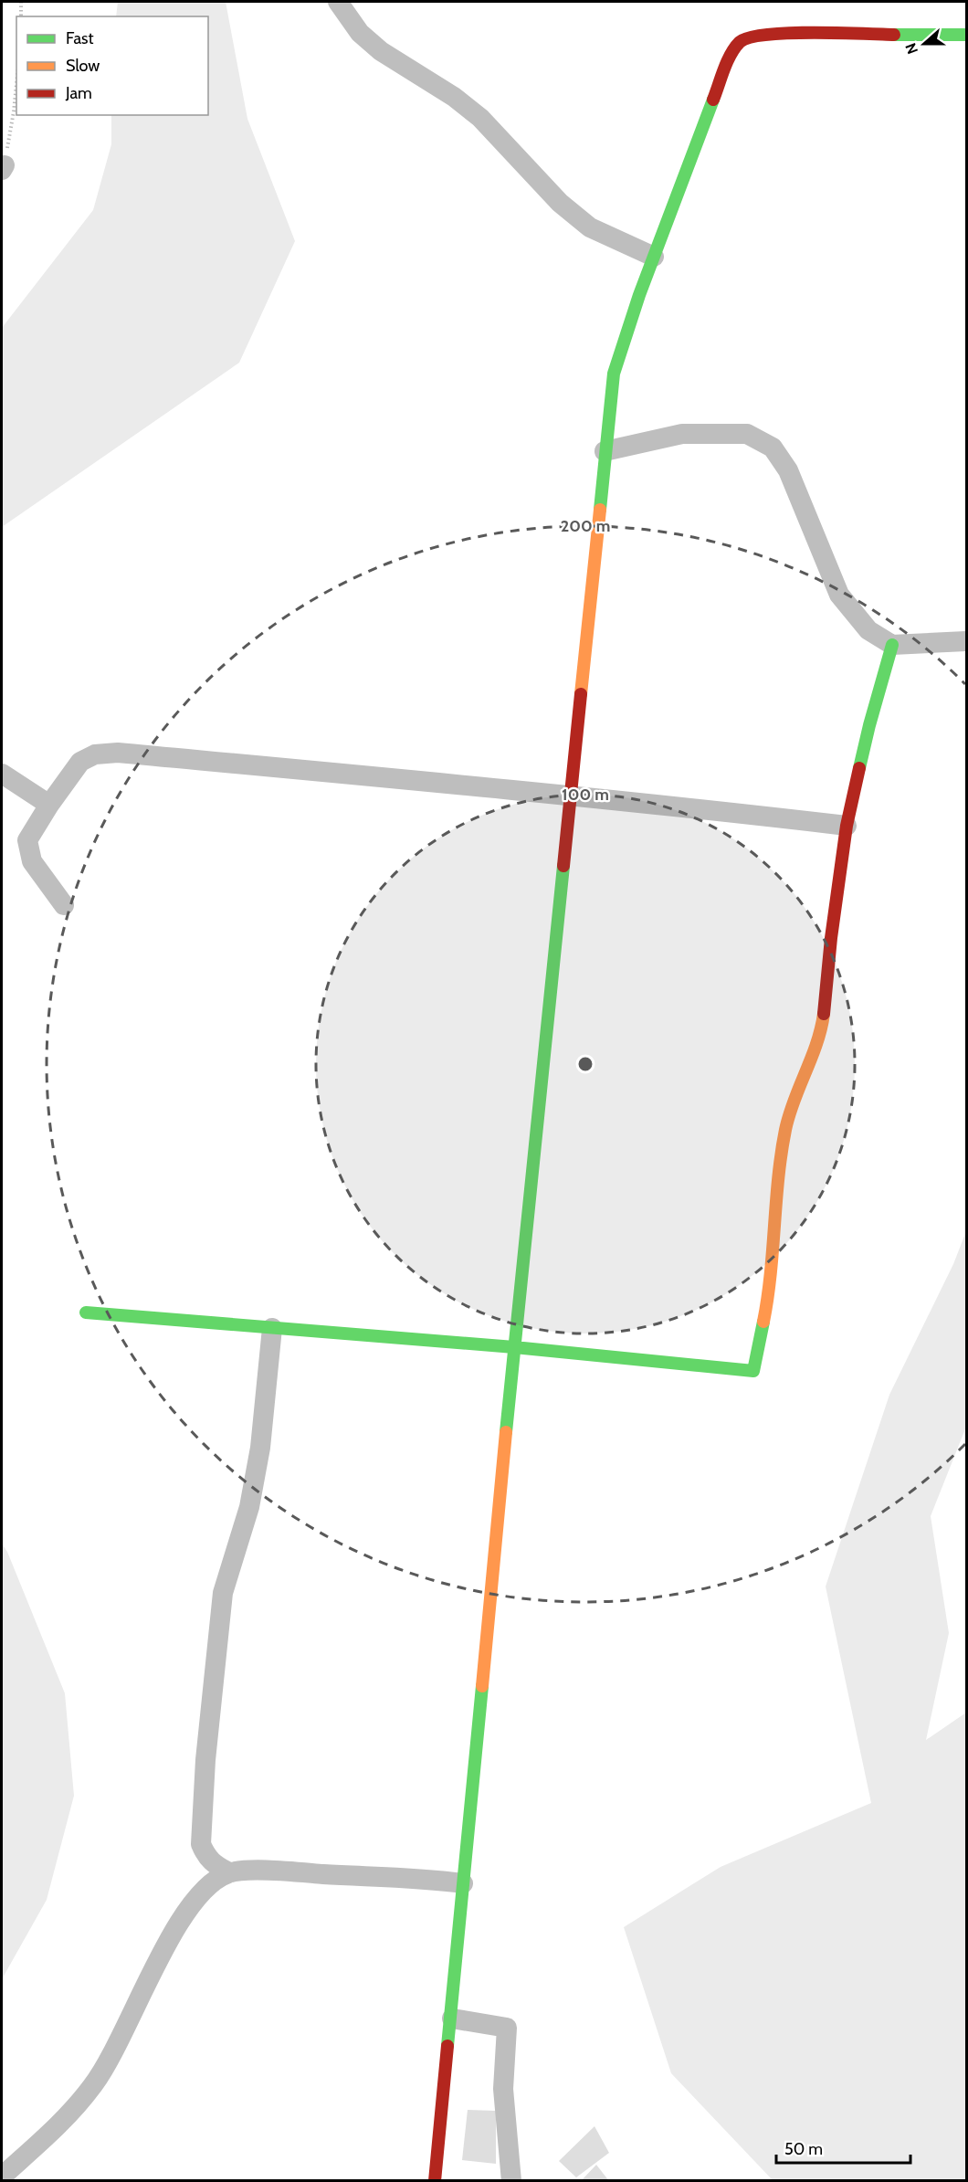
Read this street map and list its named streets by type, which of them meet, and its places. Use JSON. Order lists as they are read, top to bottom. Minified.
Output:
{"legend":["Fast","Slow","Jam"],"scale_bar":"50 m","north":"left","rings":["200 m","100 m"]}
